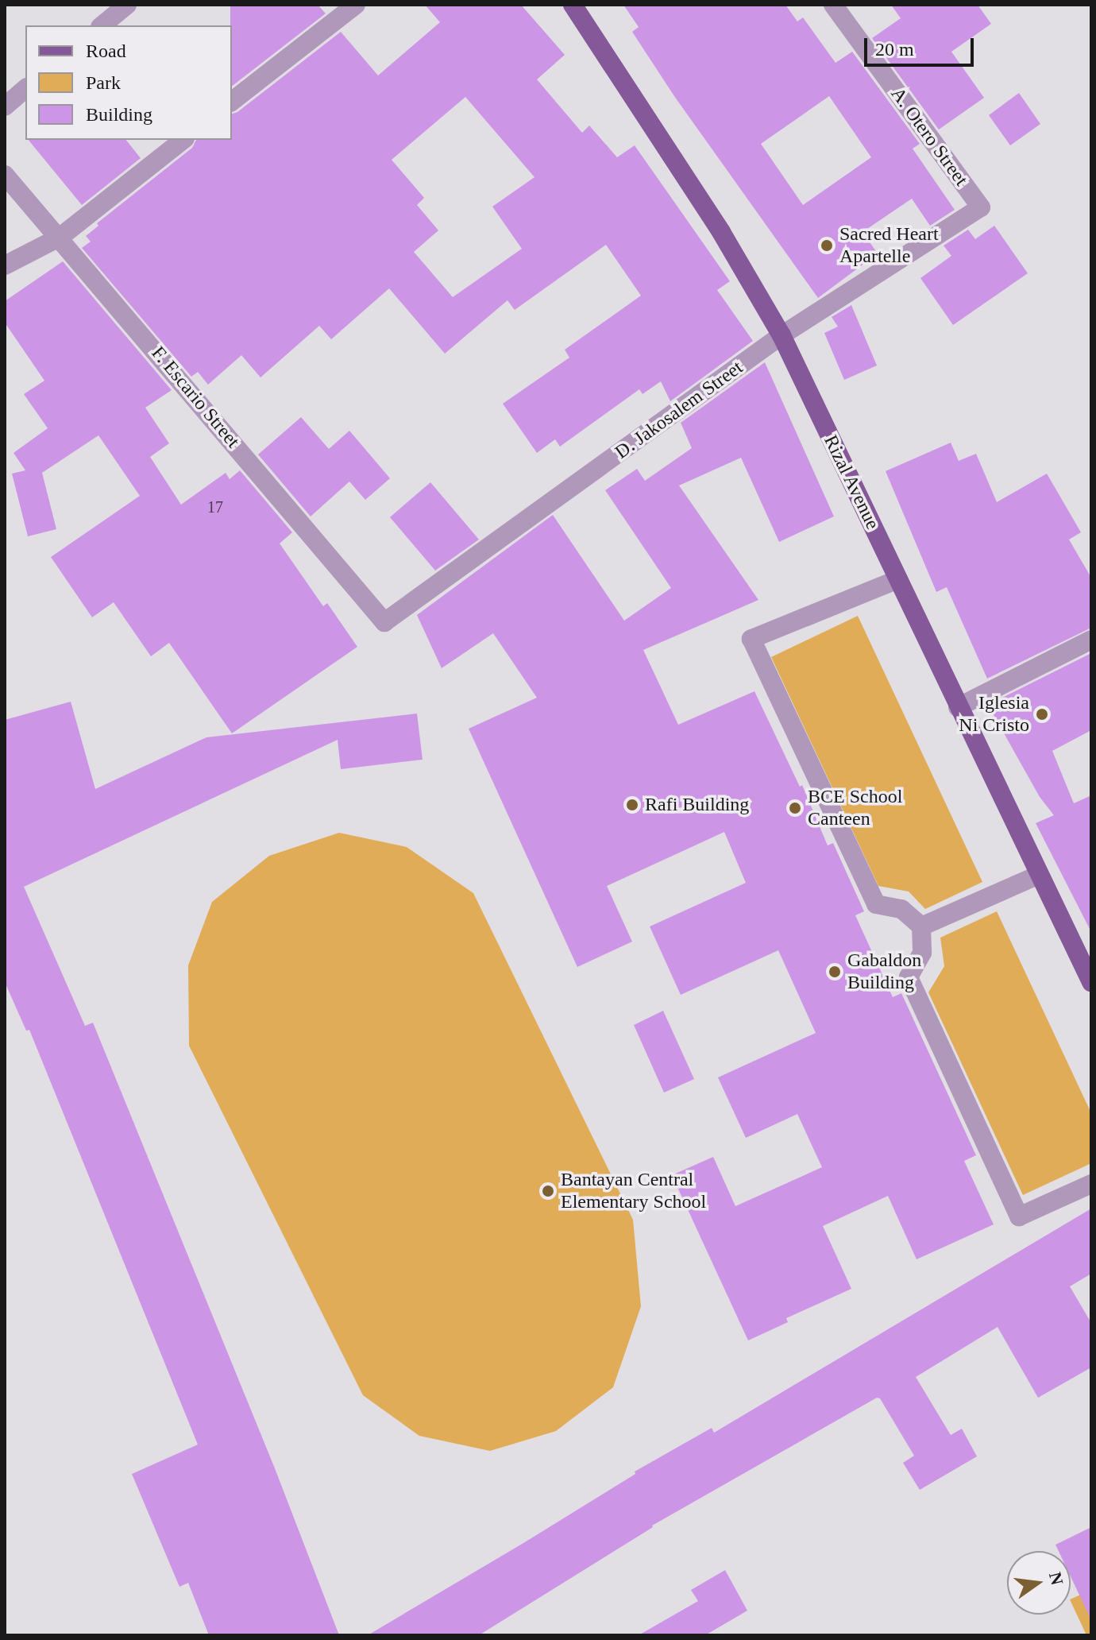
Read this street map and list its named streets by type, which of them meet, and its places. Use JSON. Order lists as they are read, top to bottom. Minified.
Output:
{"streets":{"main road":["Rizal Avenue"],"street":["A. Otero Street","F. Escario Street","D. Jakosalem Street"]},"crossings":[["A. Otero Street","D. Jakosalem Street"],["F. Escario Street","D. Jakosalem Street"],["D. Jakosalem Street","Rizal Avenue"]],"places":["Sacred Heart Apartelle","Iglesia Ni Cristo","Rafi Building","BCE School Canteen","Gabaldon Building","Bantayan Central Elementary School"],"house_numbers":["17"],"legend":["Road","Park","Building"],"scale_bar":"20 m","north":"right"}
